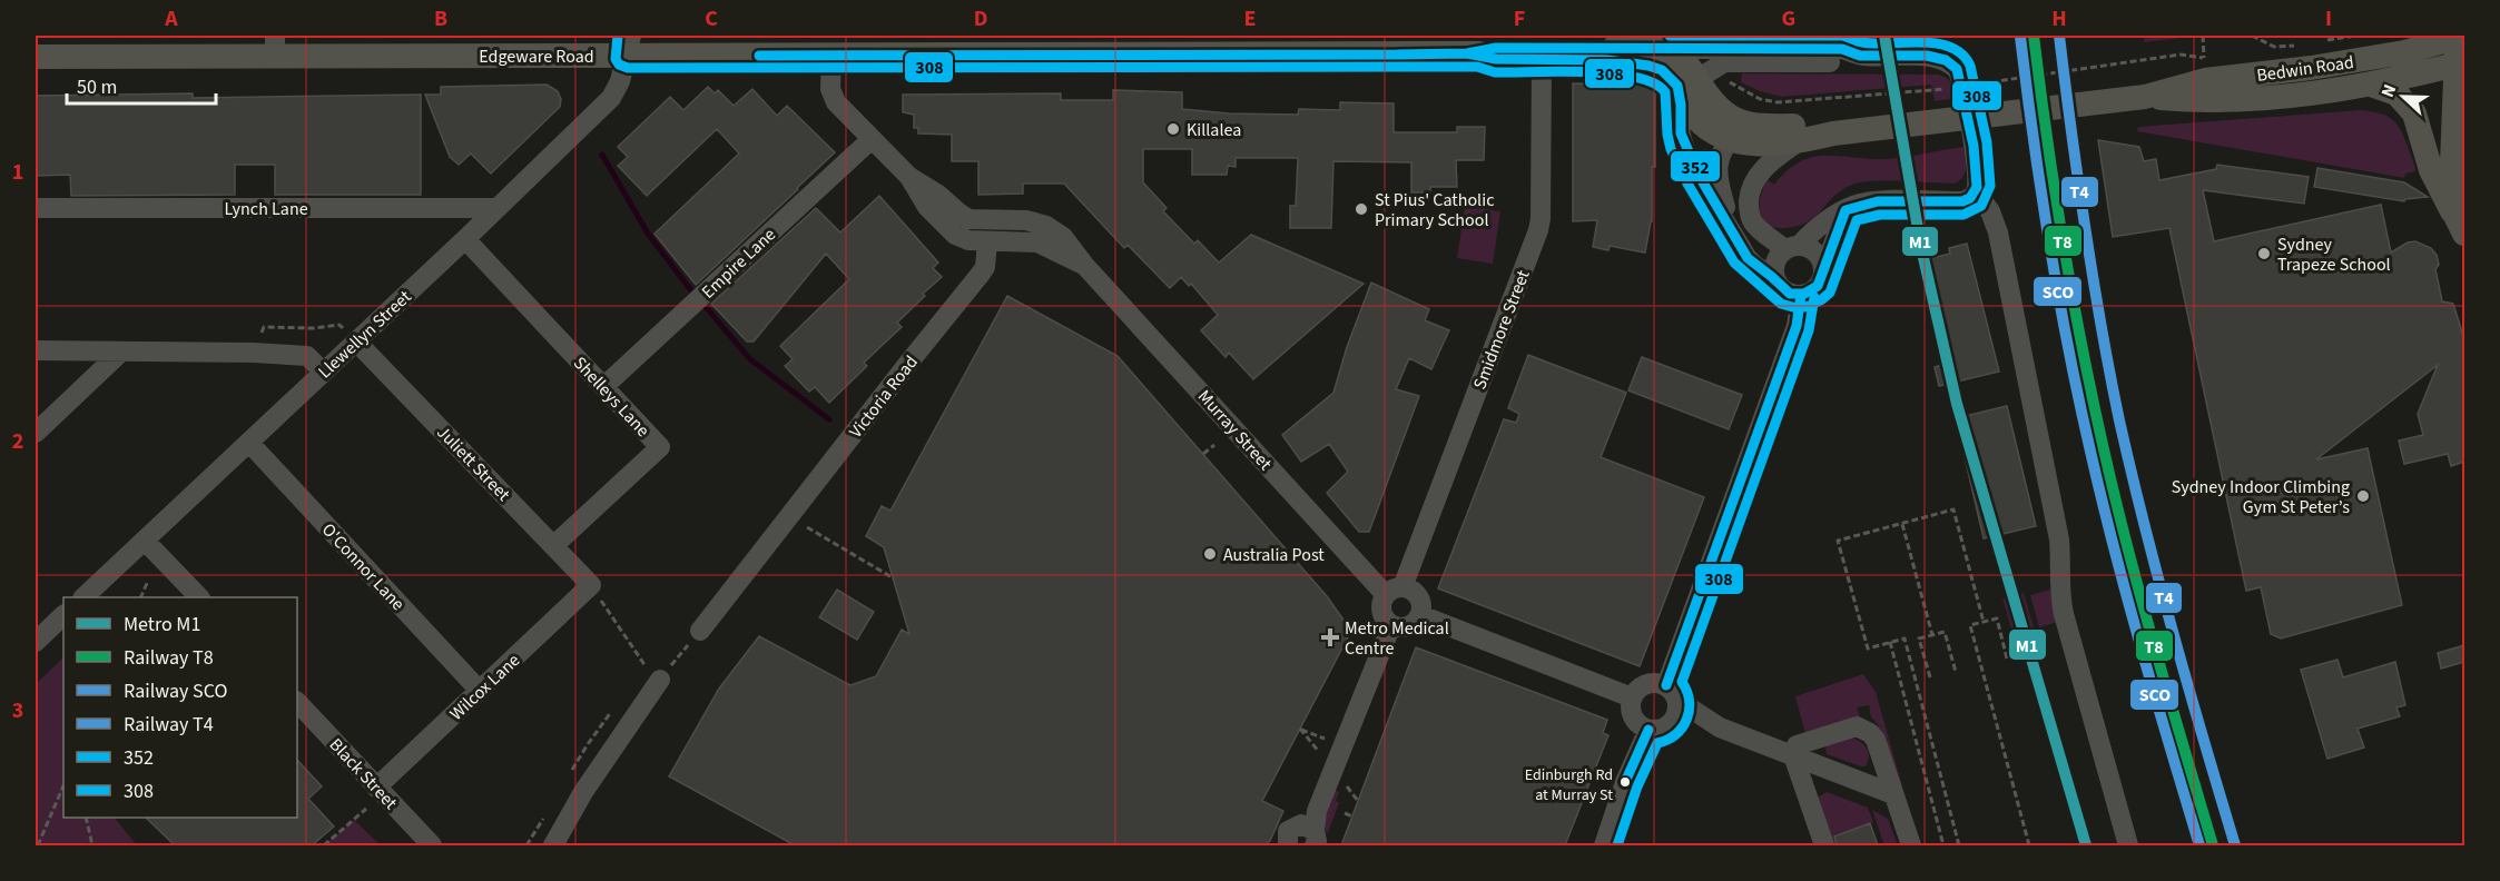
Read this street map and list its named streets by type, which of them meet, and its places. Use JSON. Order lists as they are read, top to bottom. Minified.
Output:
{"streets":{"main road":["Edgeware Road","Bedwin Road"],"street":["Lynch Lane","Empire Lane","Smidmore Street","Llewellyn Street","Shelleys Lane","Victoria Road","Murray Street","Juliett Street","O'Connor Lane","Wilcox Lane","Black Street"]},"crossings":[["Edgeware Road","Bedwin Road"],["Edgeware Road","Llewellyn Street"],["Bedwin Road","Smidmore Street"],["Lynch Lane","Llewellyn Street"],["Empire Lane","Shelleys Lane"],["Smidmore Street","Murray Street"],["Llewellyn Street","Shelleys Lane"],["Llewellyn Street","Juliett Street"],["Llewellyn Street","O'Connor Lane"],["Shelleys Lane","Juliett Street"],["Victoria Road","Murray Street"],["Juliett Street","Wilcox Lane"],["O'Connor Lane","Wilcox Lane"],["Wilcox Lane","Black Street"]],"places":{"other":["Killalea","St Pius' Catholic Primary School","Sydney Trapeze School","Sydney Indoor Climbing Gym St Peter’s","Australia Post","Edinburgh Rd at Murray St"],"health":["Metro Medical Centre"]},"lines":["metro line M1","rail line T8","rail line T4","transit line 308","rail line SCO","transit line 352"],"legend":["Metro M1","Railway T8","Railway SCO","Railway T4","352","308"],"scale_bar":"50 m","north":"left","grid":{"columns":["A","B","C","D","E","F","G","H","I"],"rows":["1","2","3"]}}
